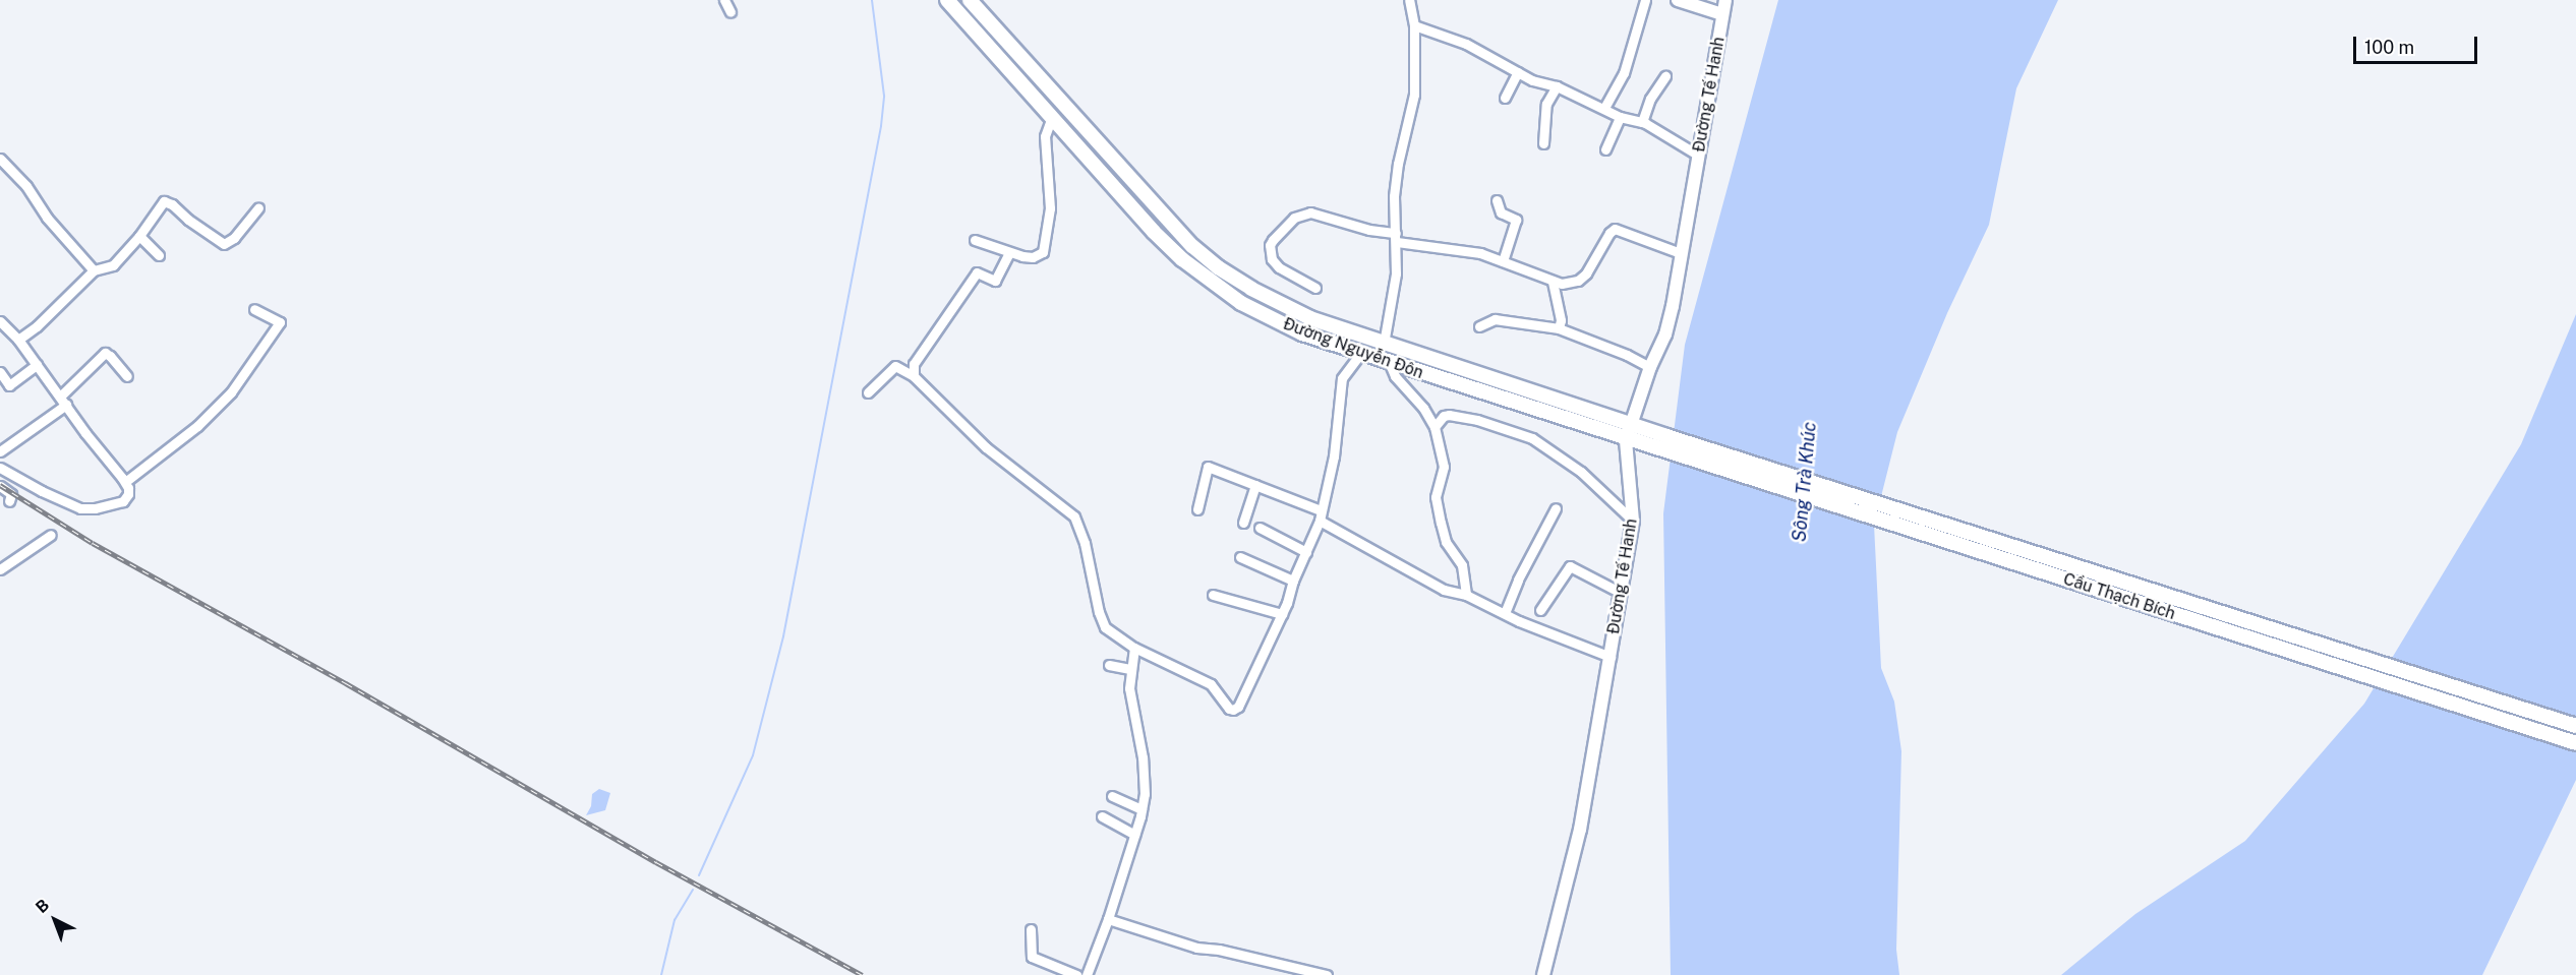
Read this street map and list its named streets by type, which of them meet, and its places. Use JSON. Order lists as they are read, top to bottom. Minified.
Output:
{"streets":{"main road":["Đường Nguyễn Đôn","Cầu Thạch Bích"],"street":["Đường Tế Hanh"]},"crossings":[["Đường Tế Hanh","Đường Nguyễn Đôn"],["Đường Nguyễn Đôn","Cầu Thạch Bích"]],"water":["Sông Trà Khúc"],"scale_bar":"100 m","north":"top left"}
